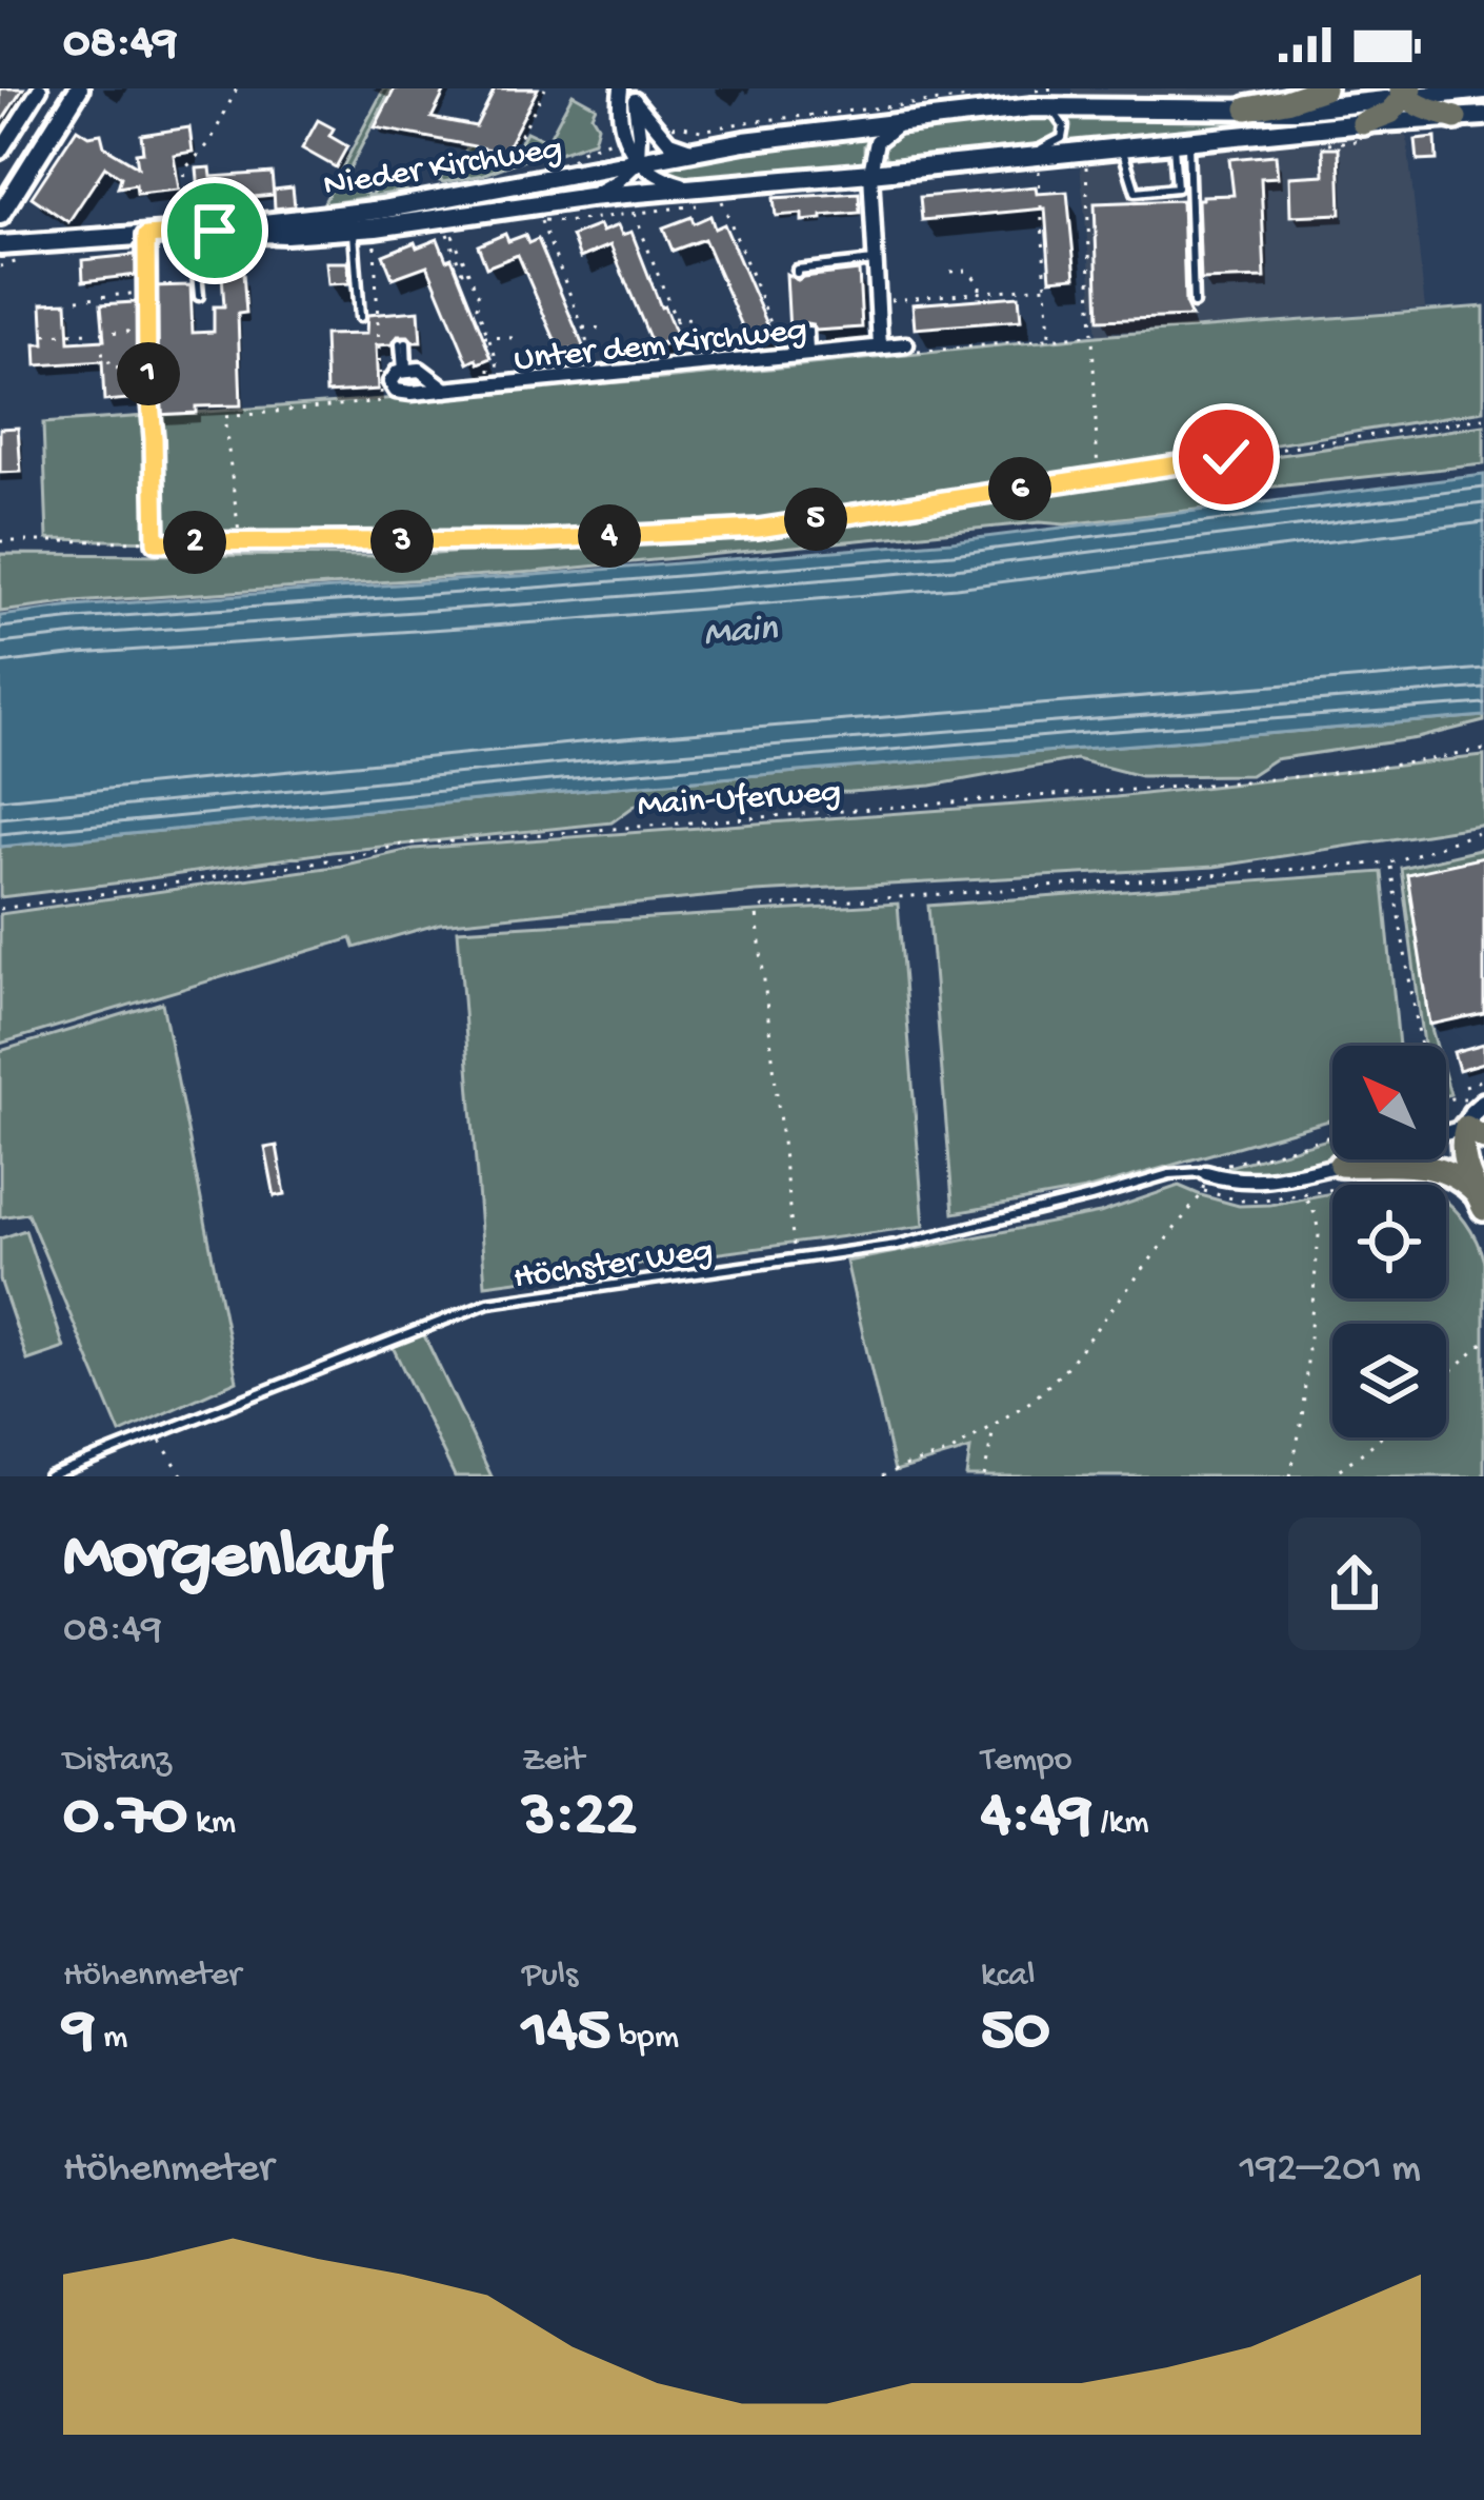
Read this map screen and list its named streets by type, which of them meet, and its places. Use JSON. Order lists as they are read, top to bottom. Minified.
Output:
{"streets":{"main road":["Nieder Kirchweg"],"street":["Unter dem Kirchweg"],"lane":["Höchster Weg"],"path":["Main-Uferweg"]},"water":["Main"],"north":"top left","page":{"status":"08:49","pins":["1","6","5","4","3","2"],"heading":["Morgenlauf","08:49"],"stats":[["Distanz","0.70 km"],["Zeit","3:22"],["Tempo","4:49 /km"],["Höhenmeter","9 m"],["Puls","145 bpm"],["kcal","50"]],"chart":["Höhenmeter","192–201 m"]}}
